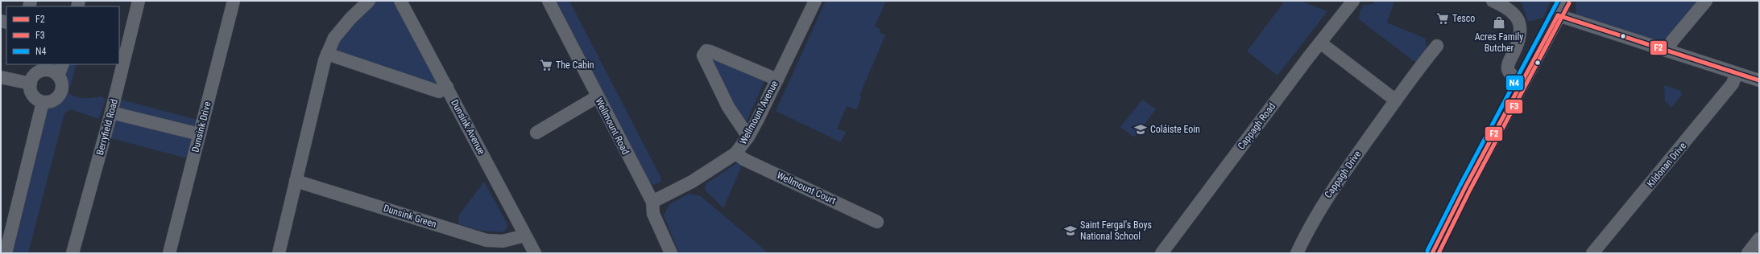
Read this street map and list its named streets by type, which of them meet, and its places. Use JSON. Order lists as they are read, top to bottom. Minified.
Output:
{"streets":{"street":["Wellmount Avenue","Wellmount Road","Cappagh Road","Berryfield Road","Dunsink Drive","Dunsink Avenue","Kildonan Drive","Cappagh Drive","Wellmount Court","Dunsink Green"]},"crossings":[["Wellmount Avenue","Wellmount Road"],["Wellmount Avenue","Wellmount Court"],["Dunsink Avenue","Dunsink Green"]],"places":{"supermarket":["Tesco","The Cabin"],"shop":["Acres Family Butcher"],"school or university":["Coláiste Eoin","Saint Fergal's Boys National School"]},"lines":["transit line N4","transit line F3","transit line F2"],"legend":["F2","F3","N4"]}
